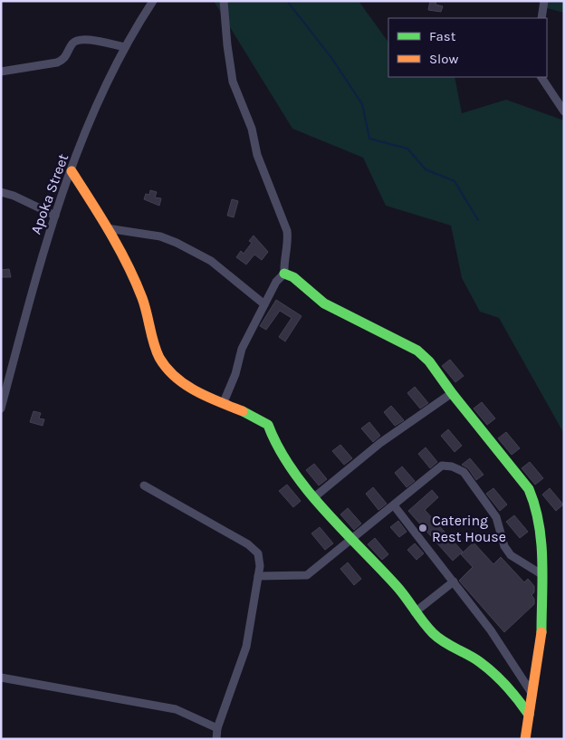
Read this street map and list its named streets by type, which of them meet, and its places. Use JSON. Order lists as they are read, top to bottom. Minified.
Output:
{"streets":{"street":["Apoka Street"]},"places":["Catering Rest House"],"legend":["Fast","Slow"]}
